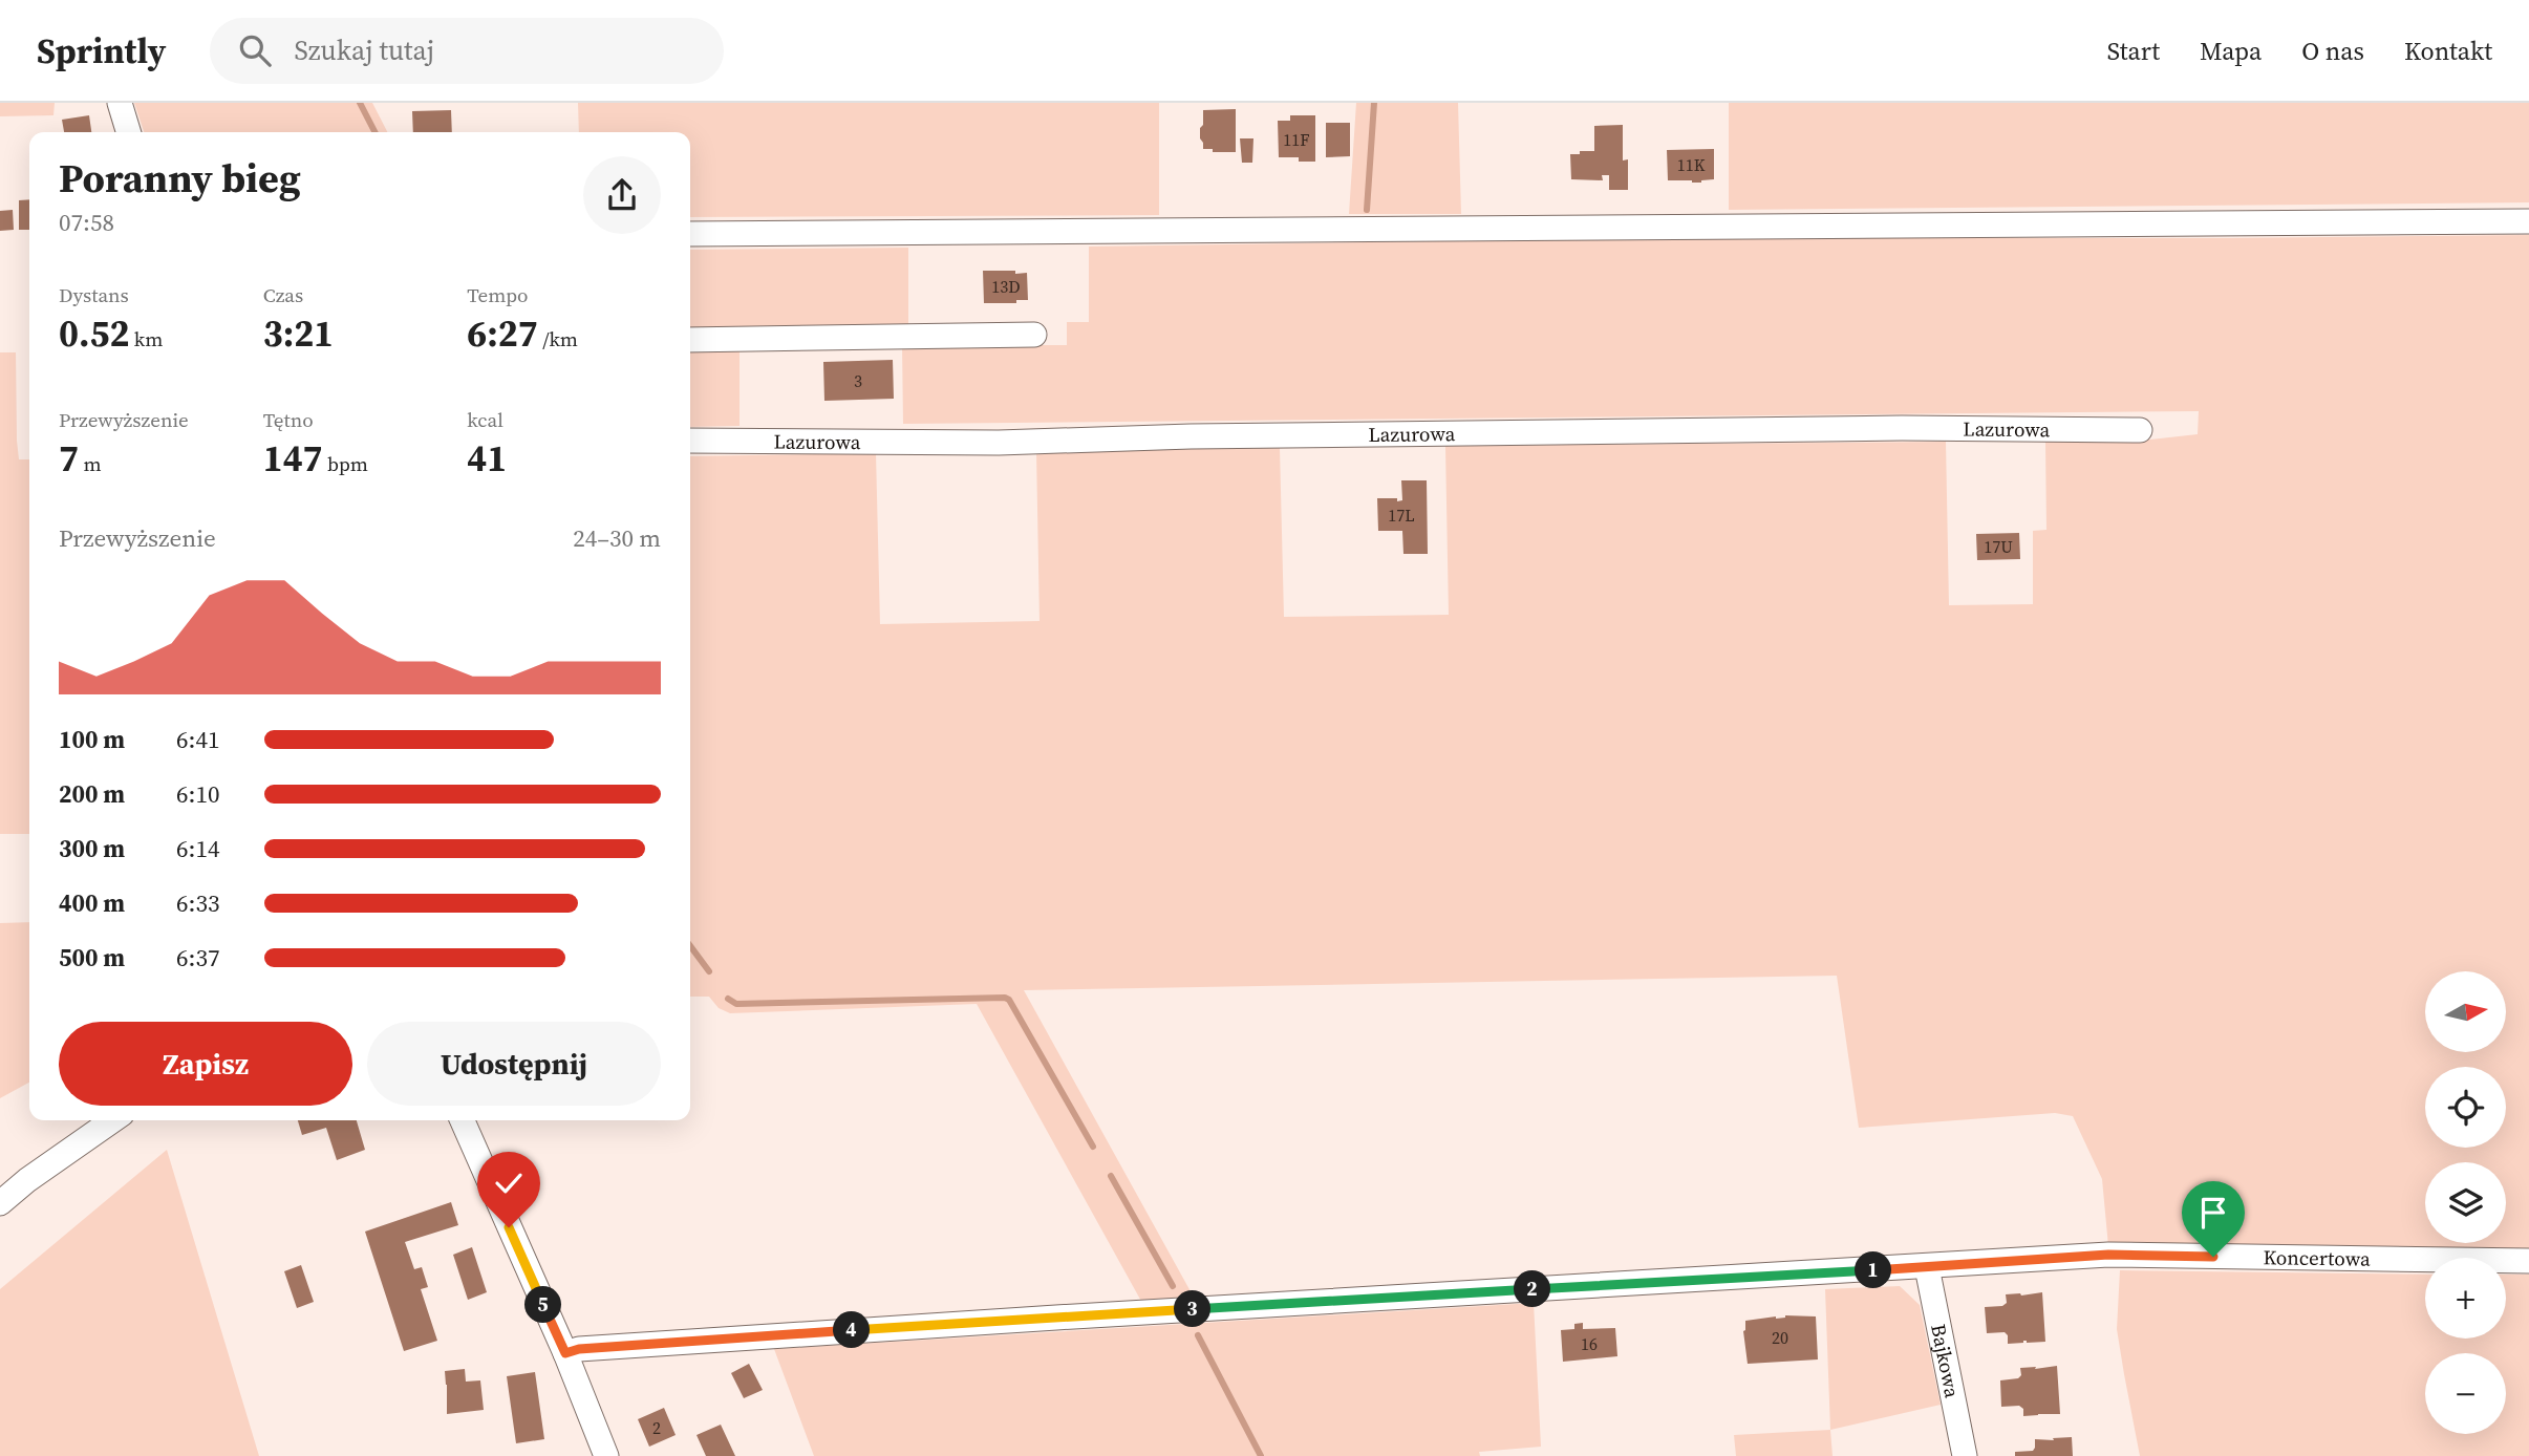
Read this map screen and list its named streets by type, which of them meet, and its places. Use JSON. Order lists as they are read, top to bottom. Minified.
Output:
{"streets":{"street":["Lazurowa","Koncertowa","Bajkowa"]},"crossings":[["Koncertowa","Bajkowa"]],"house_numbers":["11F","11K","13D","3","17L","17U","20","16","2"],"north":"right","page":{"header":"Sprintly","search":"Szukaj tutaj","nav":["Start","Mapa","O nas","Kontakt"],"heading":["Poranny bieg","07:58"],"stats":[["Dystans","0.52 km"],["Czas","3:21"],["Tempo","6:27 /km"],["Przewyższenie","7 m"],["Tętno","147 bpm"],["kcal","41"]],"chart":["Przewyższenie","24–30 m"],"list":[{"name":"100 m","note":"6:41"},{"name":"200 m","note":"6:10"},{"name":"300 m","note":"6:14"},{"name":"400 m","note":"6:33"},{"name":"500 m","note":"6:37"}],"map_buttons":["+","−"],"buttons":["Zapisz","Udostępnij"],"pins":["1","2","5","3","4"]}}
